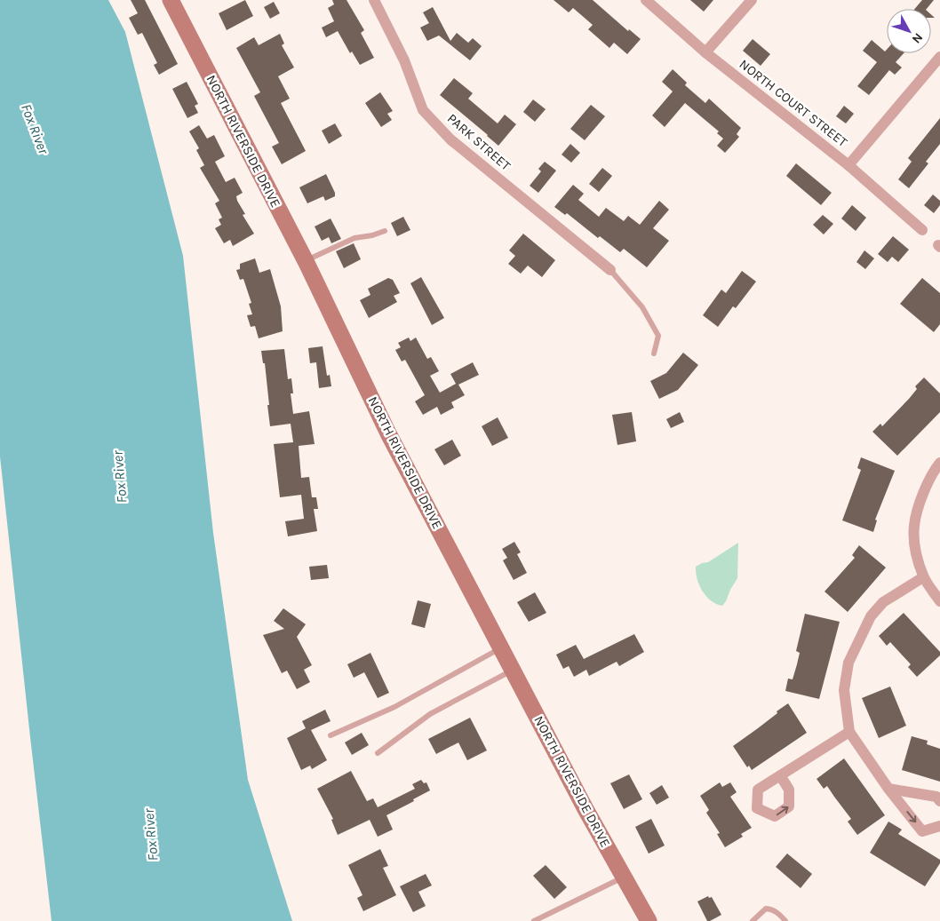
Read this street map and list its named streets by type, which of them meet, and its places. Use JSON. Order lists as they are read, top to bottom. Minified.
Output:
{"streets":{"street":["NORTH COURT STREET","NORTH RIVERSIDE DRIVE","PARK STREET"]},"water":["Fox River"],"north":"bottom right"}
